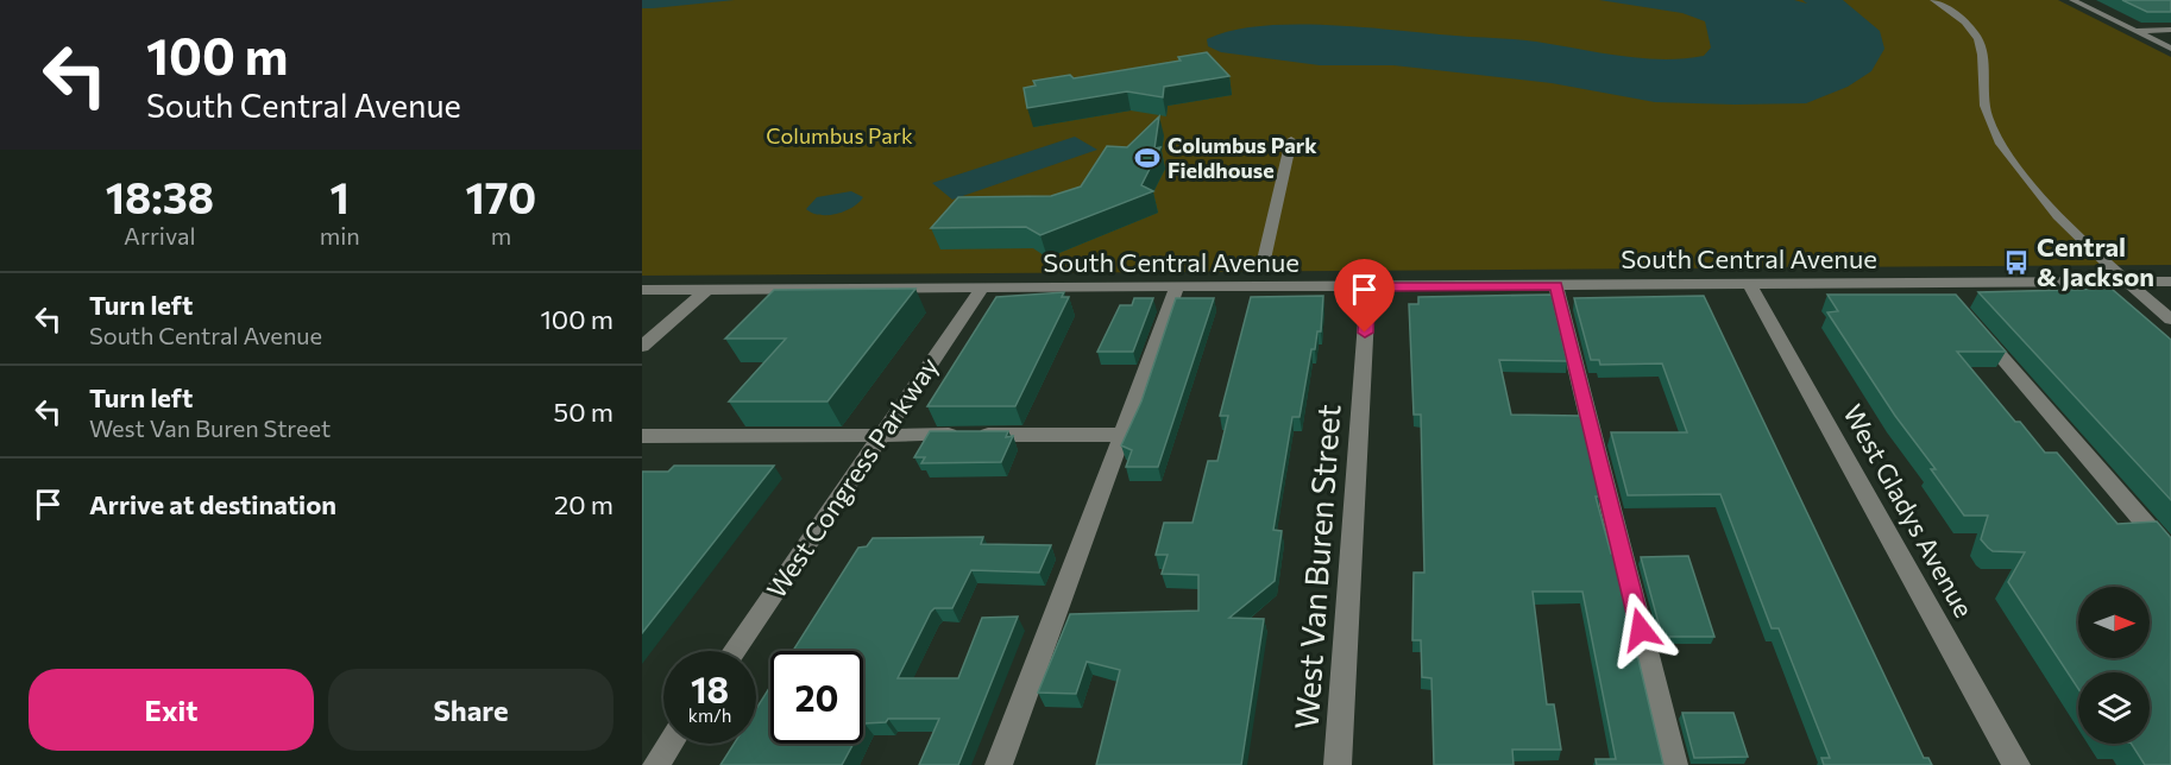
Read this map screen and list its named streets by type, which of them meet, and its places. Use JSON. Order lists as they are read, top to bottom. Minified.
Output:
{"streets":{"street":["South Central Avenue","West Congress Parkway","West Gladys Avenue","West Van Buren Street"]},"crossings":[["South Central Avenue","West Congress Parkway"],["South Central Avenue","West Gladys Avenue"],["South Central Avenue","West Van Buren Street"]],"parks":["Columbus Park"],"places":{"sports":["Columbus Park Fieldhouse"],"bus stop":["Central & Jackson"]},"north":"right","page":{"turn":["100 m","South Central Avenue"],"eta":["18:38","Arrival","1","min","170","m"],"list":[{"name":"Turn left","note":"South Central Avenue","value":"100 m"},{"name":"Turn left","note":"West Van Buren Street","value":"50 m"},{"name":"Arrive at destination","value":"20 m"}],"speed":"18 km/h","limit":"20","buttons":["Exit","Share"]}}
